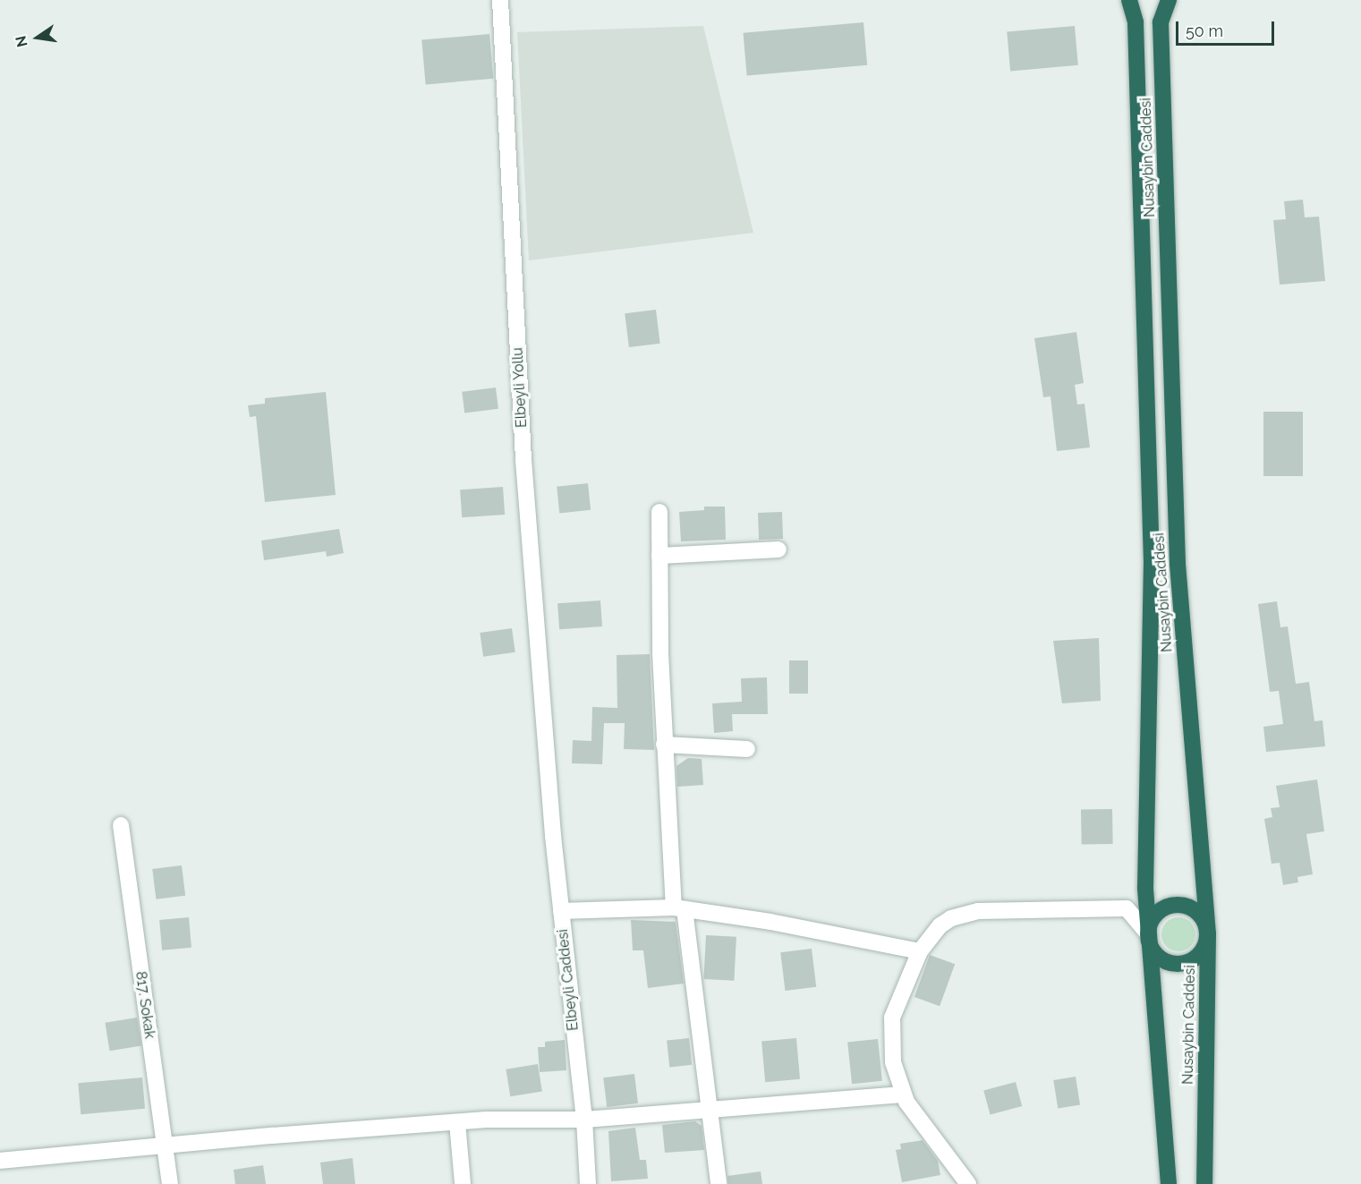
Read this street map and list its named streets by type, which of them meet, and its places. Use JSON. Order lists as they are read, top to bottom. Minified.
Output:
{"streets":{"highway":["Nusaybin Caddesi"],"street":["Elbeyli Yollu","Elbeyli Caddesi","817. Sokak"]},"crossings":[["Elbeyli Yollu","Elbeyli Caddesi"]],"scale_bar":"50 m","north":"left"}
